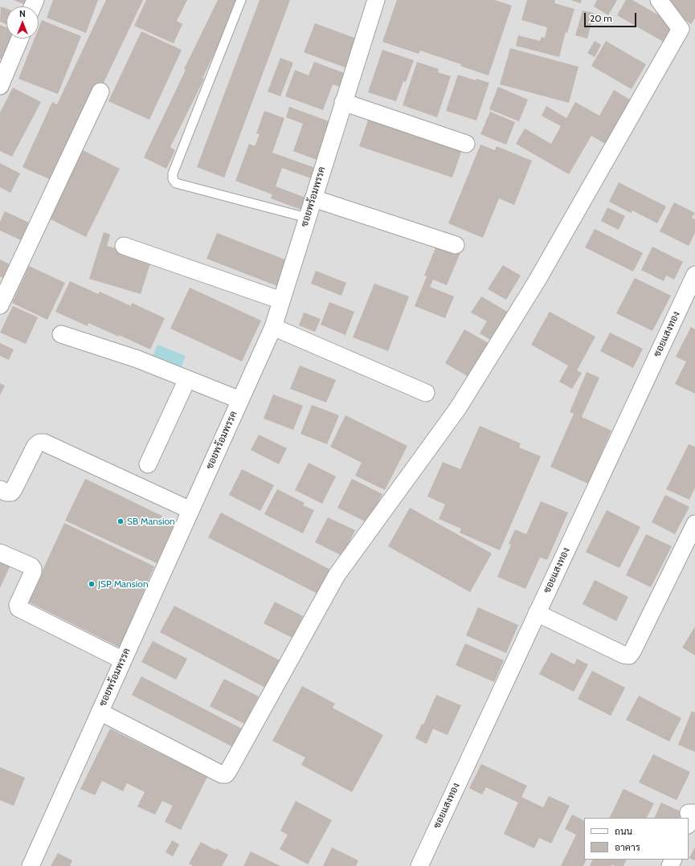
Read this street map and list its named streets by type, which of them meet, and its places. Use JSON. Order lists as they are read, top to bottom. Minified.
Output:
{"streets":{"street":["ซอยพร้อมพรรค","ซอยแสงทอง"]},"places":["SB Mansion","JSP Mansion"],"legend":["ถนน","อาคาร"],"scale_bar":"20 m","north":"top"}
